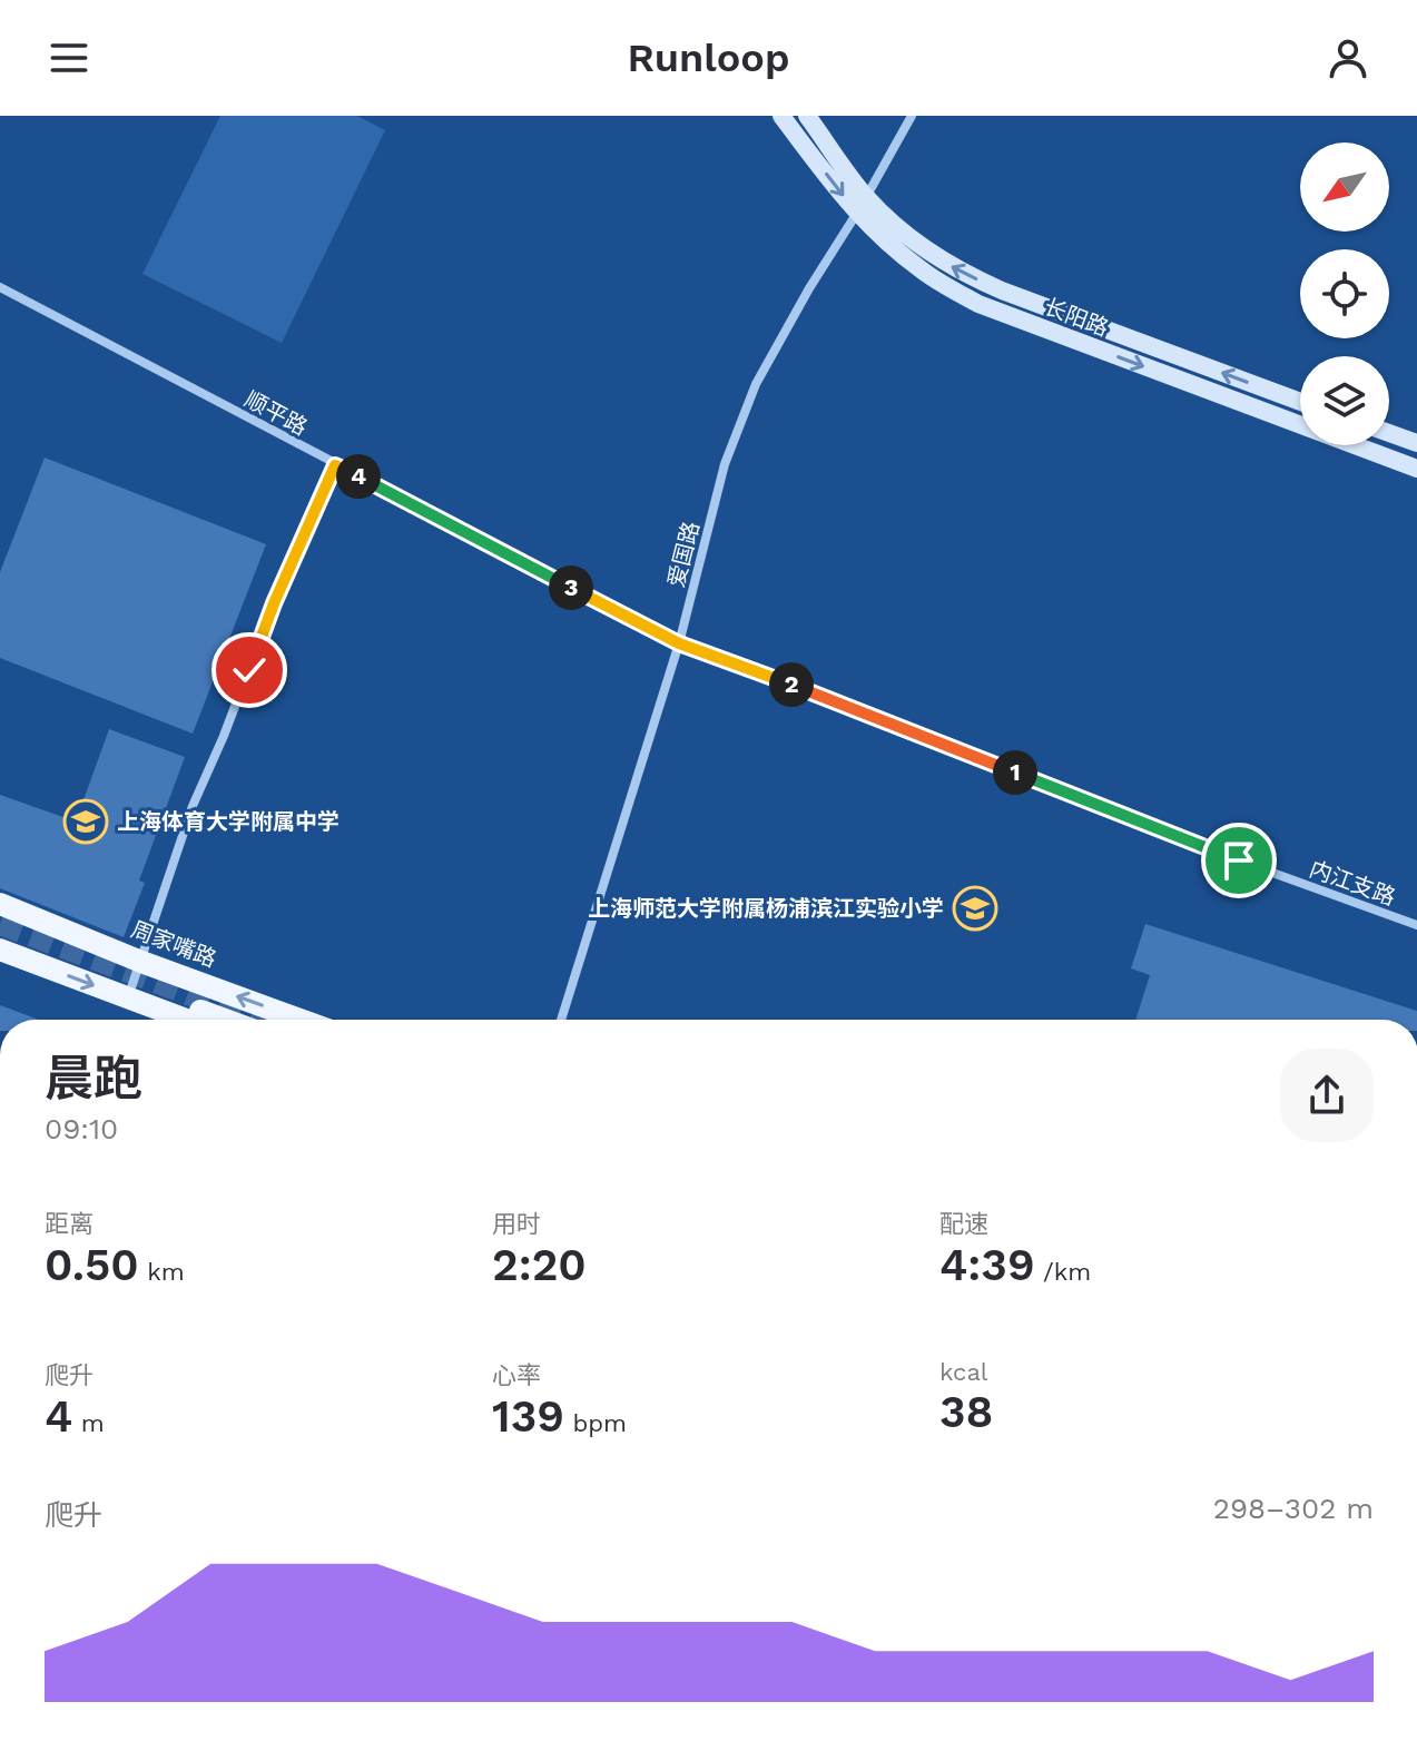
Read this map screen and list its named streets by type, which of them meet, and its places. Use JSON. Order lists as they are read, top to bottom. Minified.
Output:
{"streets":{"main road":["长阳路","周家嘴路"],"street":["顺平路","爱国路","内江支路"]},"crossings":[["长阳路","爱国路"],["顺平路","爱国路"],["顺平路","内江支路"],["爱国路","内江支路"]],"places":{"school or university":["上海体育大学附属中学","上海师范大学附属杨浦滨江实验小学"]},"north":"bottom left","page":{"header":"Runloop","pins":["4","3","2","1"],"heading":["晨跑","09:10"],"stats":[["距离","0.50 km"],["用时","2:20"],["配速","4:39 /km"],["爬升","4 m"],["心率","139 bpm"],["kcal","38"]],"chart":["爬升","298–302 m"]}}
